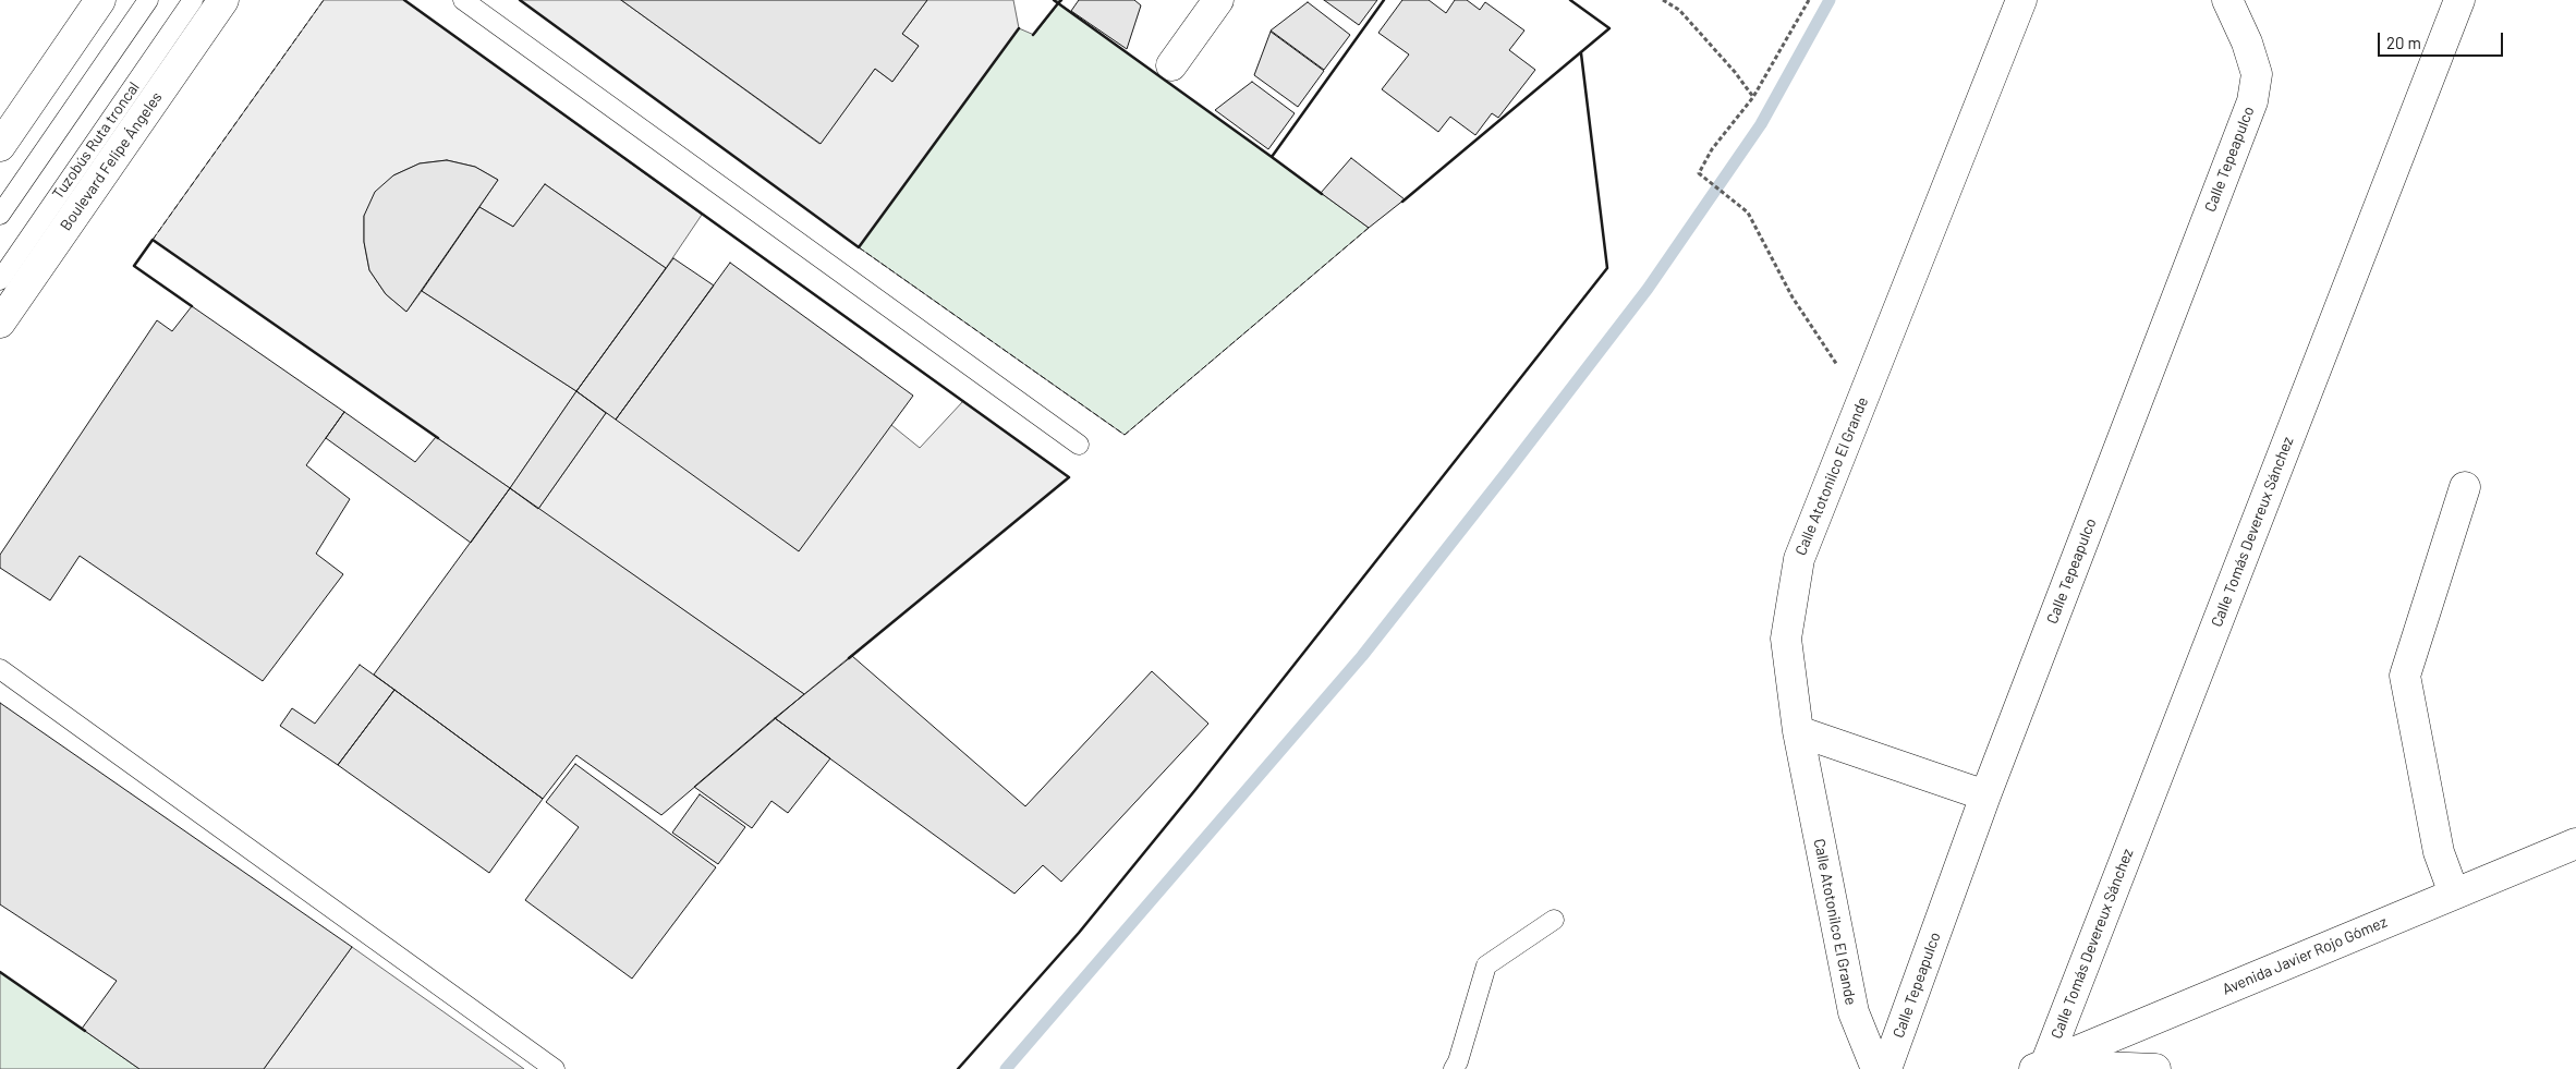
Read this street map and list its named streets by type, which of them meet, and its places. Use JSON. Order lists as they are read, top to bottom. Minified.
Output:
{"streets":{"street":["Calle Tepeapulco","Boulevard Felipe Ángeles","Calle Atotonilco El Grande","Calle Tomás Devereux Sánchez","Avenida Javier Rojo Gómez"],"lane":["Tuzobús Ruta troncal"]},"crossings":[["Calle Tomás Devereux Sánchez","Avenida Javier Rojo Gómez"]],"scale_bar":"20 m"}
